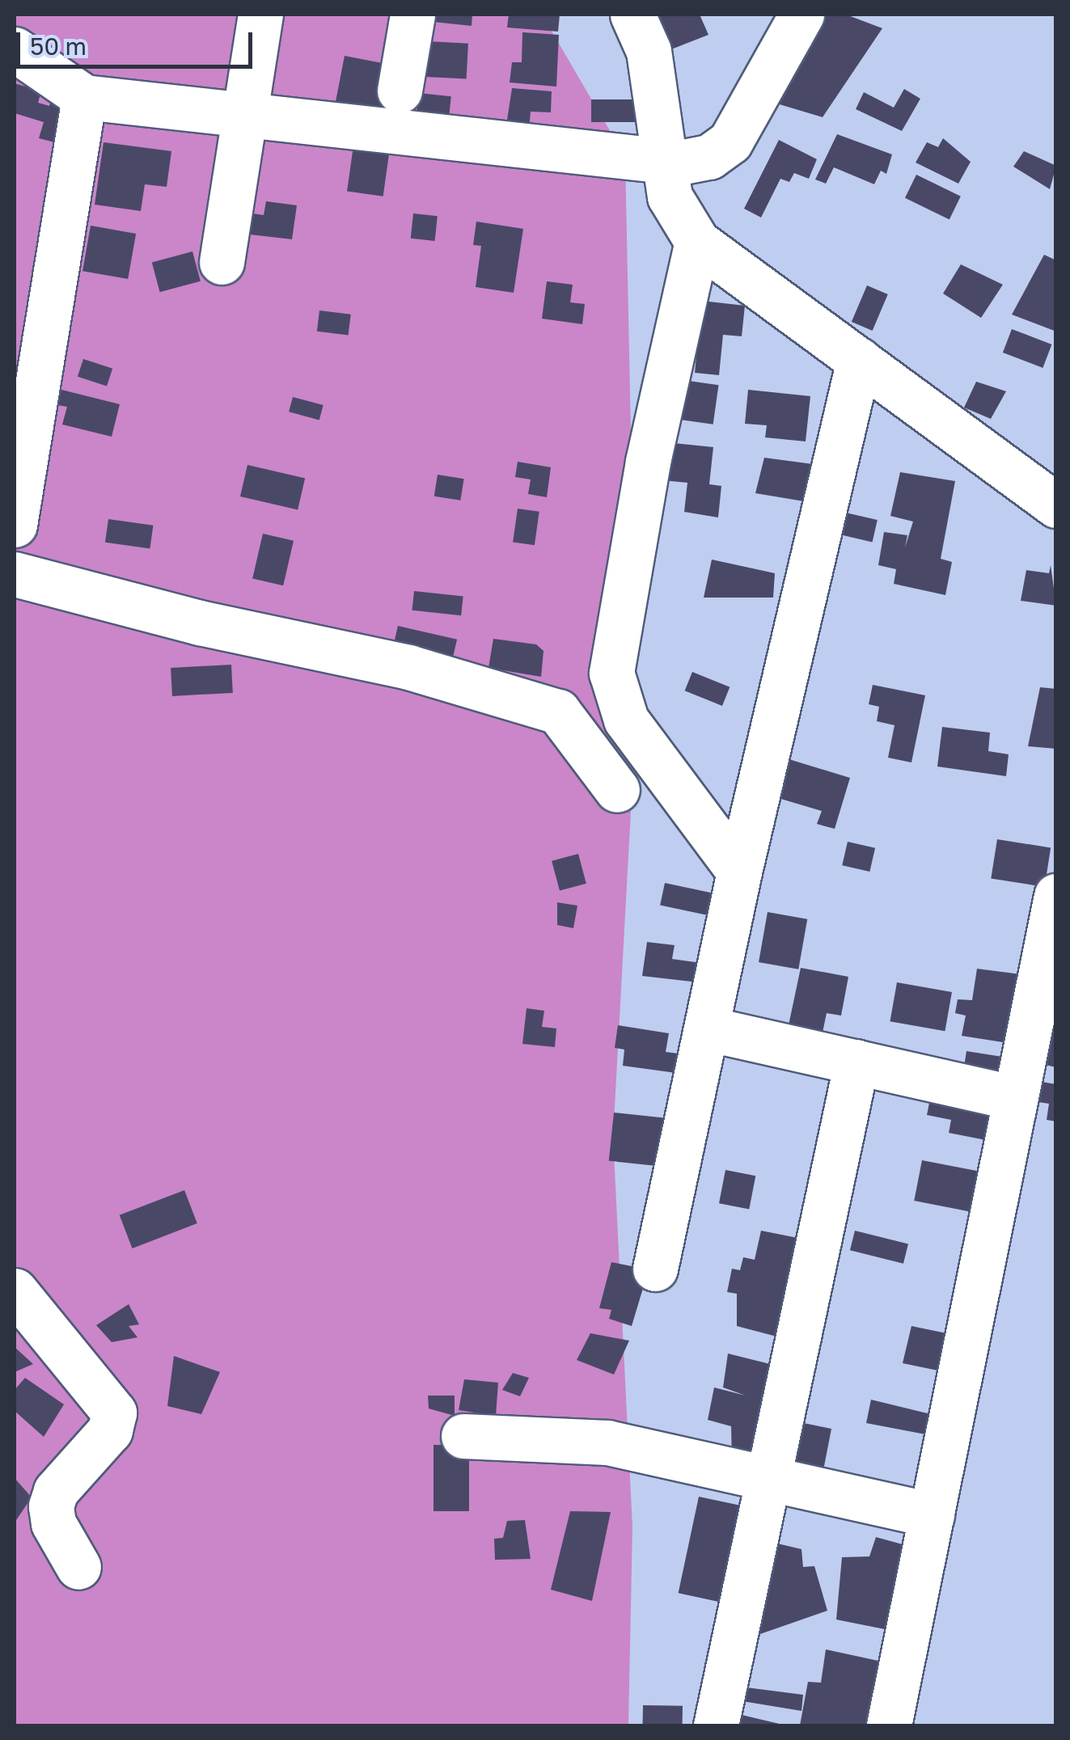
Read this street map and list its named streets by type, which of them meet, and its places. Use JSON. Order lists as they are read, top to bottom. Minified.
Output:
{"scale_bar":"50 m"}
